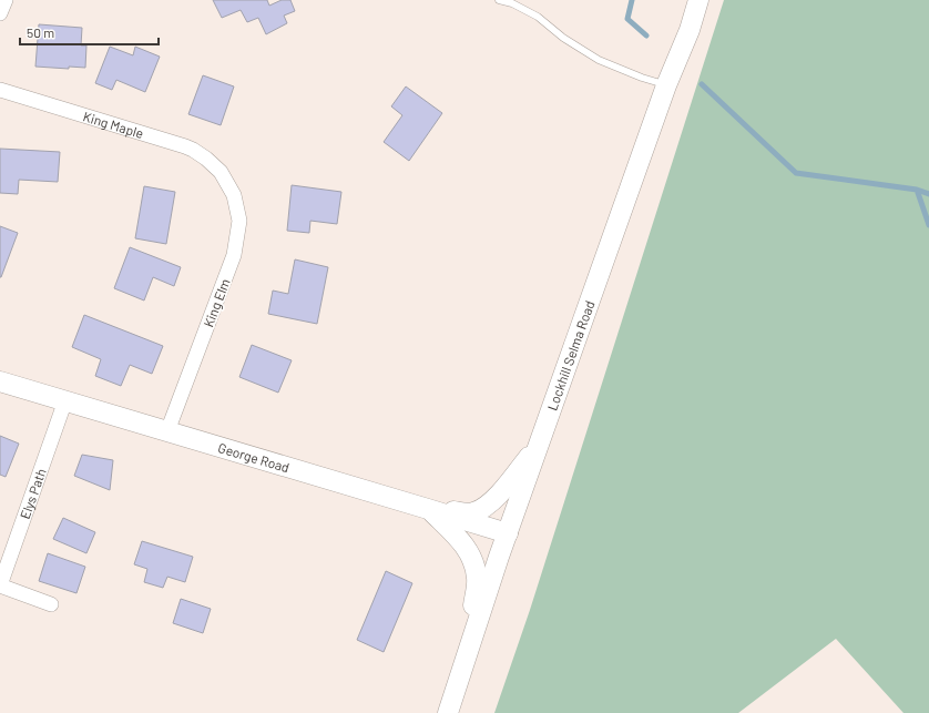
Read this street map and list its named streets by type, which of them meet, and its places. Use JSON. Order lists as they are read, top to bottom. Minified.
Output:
{"streets":{"main road":["Lockhill Selma Road","George Road"],"street":["King Maple","King Elm","Elys Path"]},"crossings":[["King Maple","King Elm"],["King Elm","George Road"],["Lockhill Selma Road","George Road"],["George Road","Elys Path"]],"scale_bar":"50 m"}
